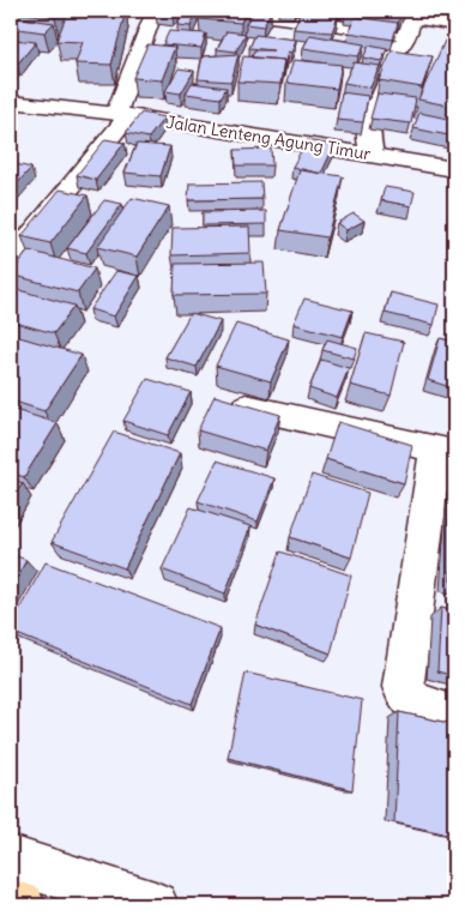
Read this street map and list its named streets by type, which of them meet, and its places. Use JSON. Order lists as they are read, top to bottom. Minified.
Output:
{"streets":{"street":["Jalan Lenteng Agung Timur"]}}
